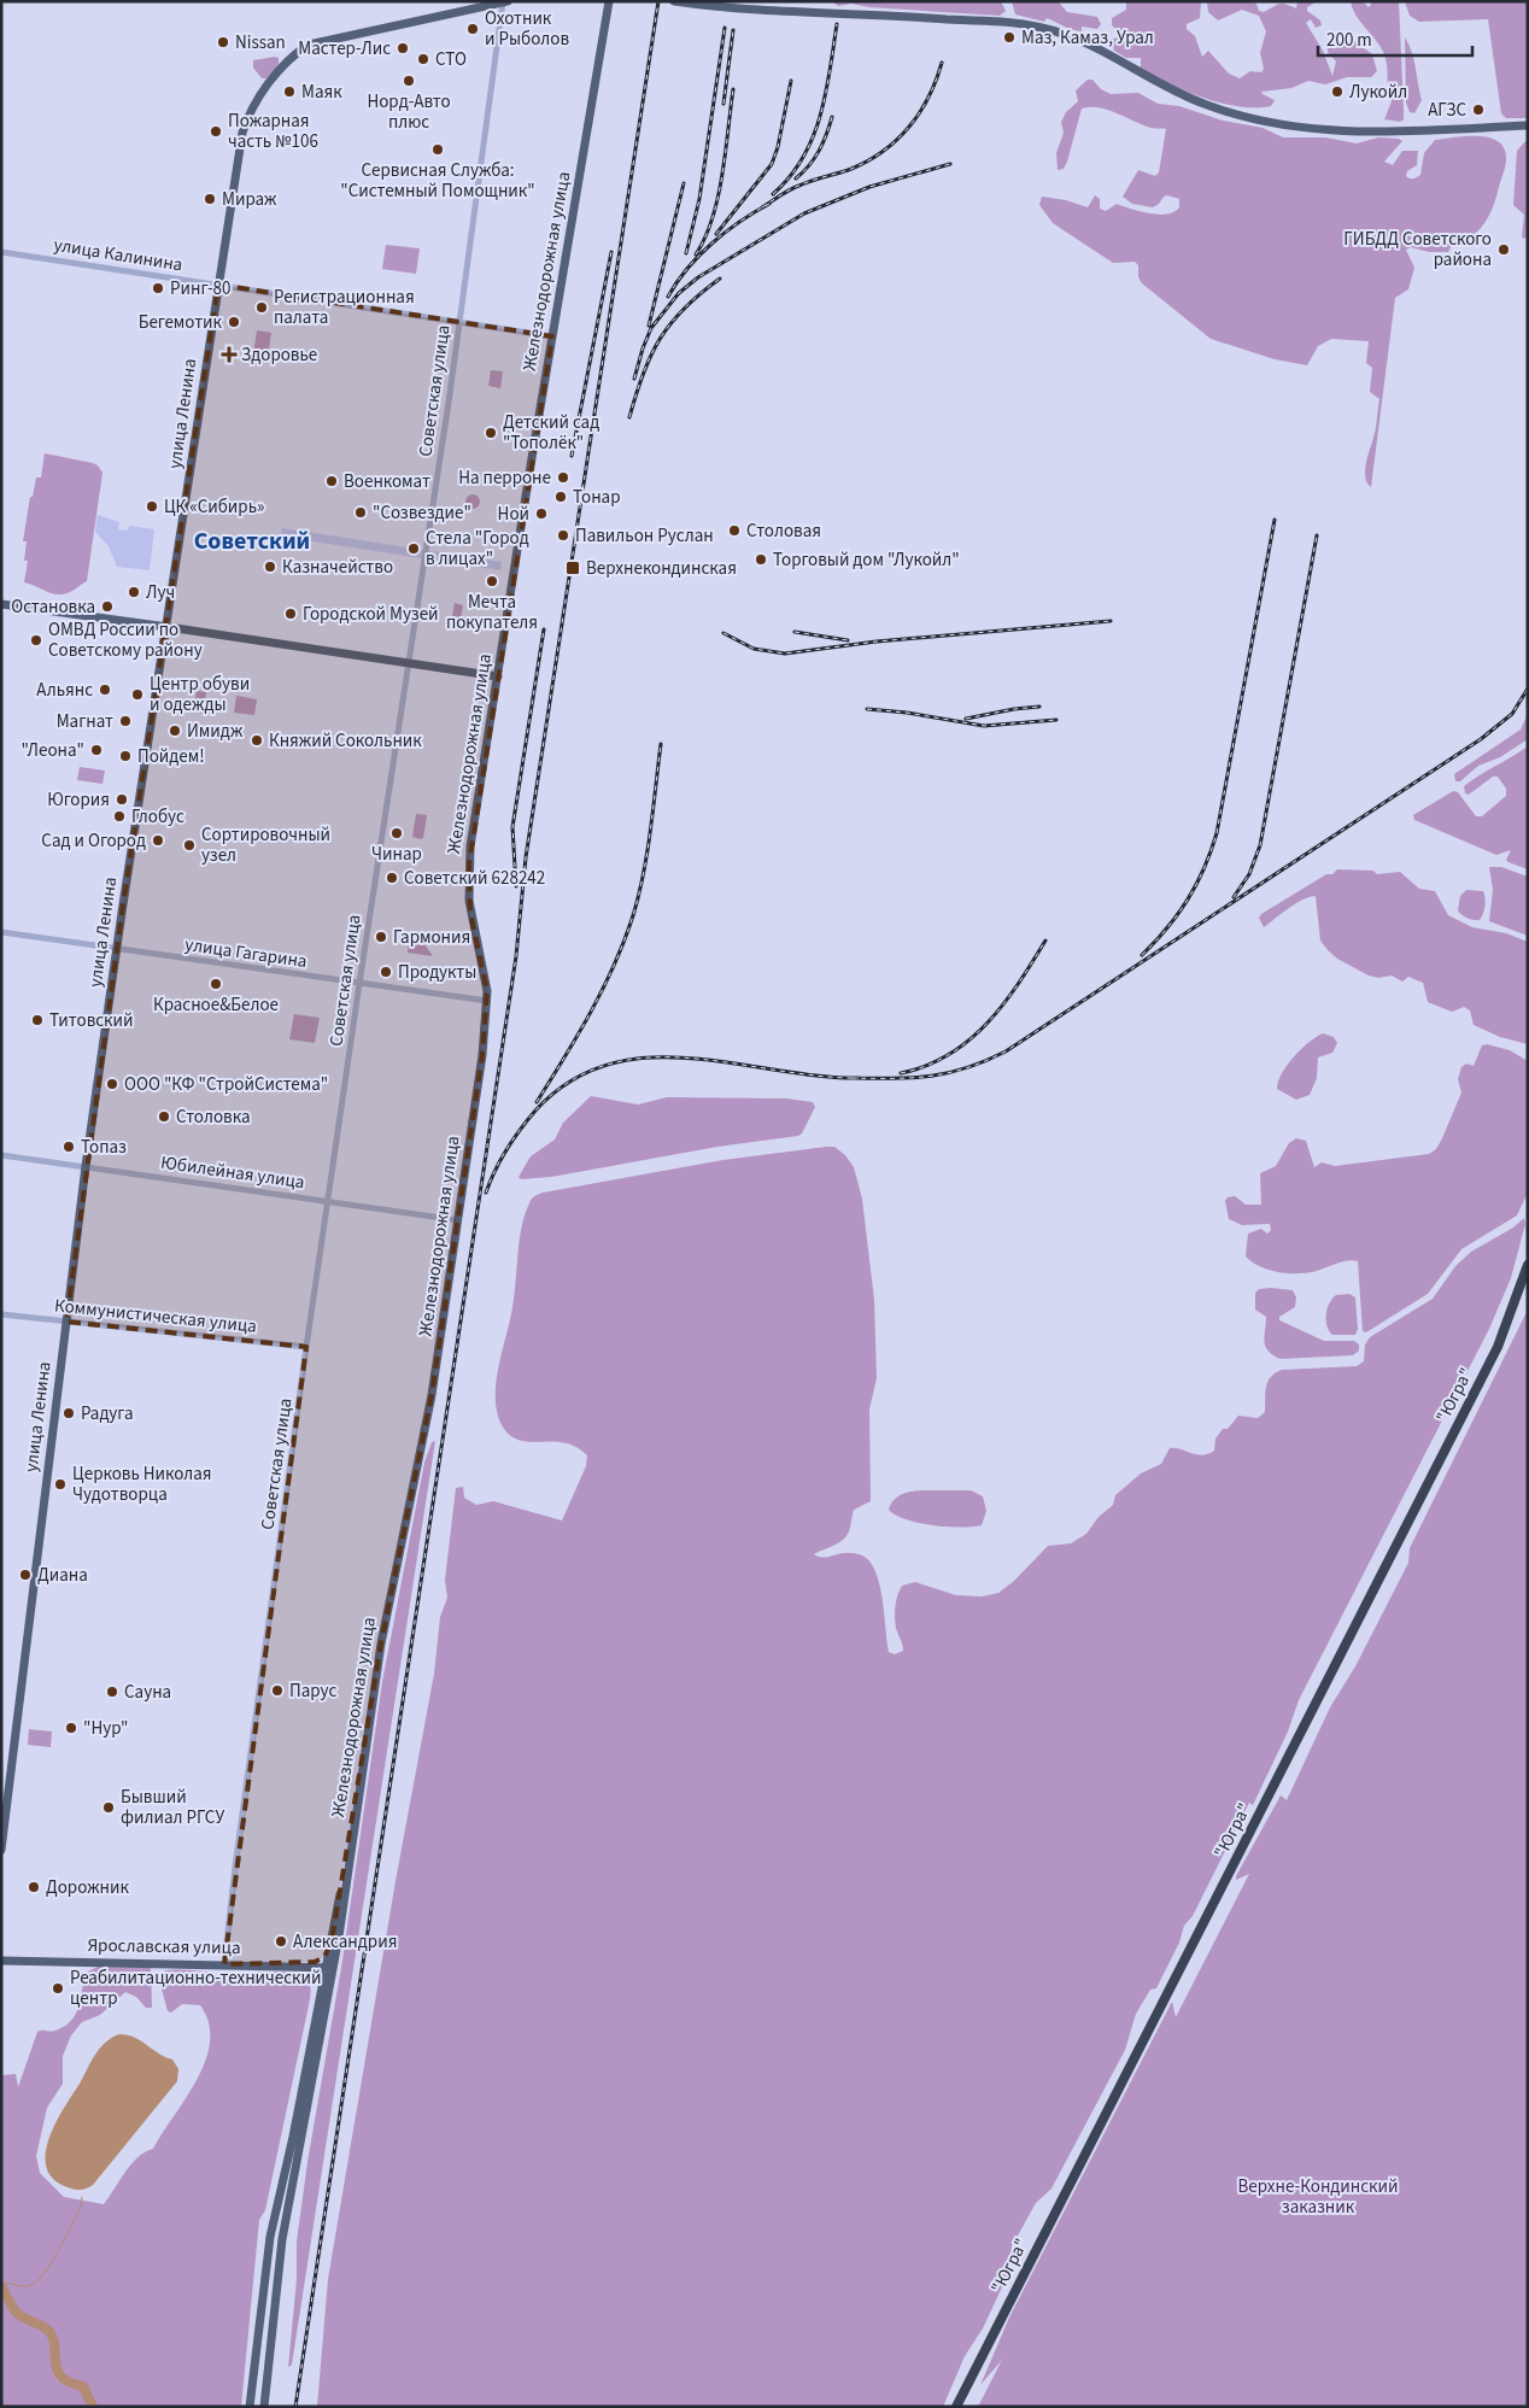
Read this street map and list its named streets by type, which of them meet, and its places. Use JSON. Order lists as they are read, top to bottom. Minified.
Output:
{"streets":{"highway":["\"Югра\""],"main road":["Железнодорожная улица","улица Ленина","Ярославская улица"],"street":["улица Калинина","Советская улица","улица Гагарина","Юбилейная улица","Коммунистическая улица"]},"crossings":[["улица Калинина","Железнодорожная улица"],["улица Калинина","Советская улица"],["улица Калинина","улица Ленина"],["Железнодорожная улица","улица Гагарина"],["Железнодорожная улица","Юбилейная улица"],["Железнодорожная улица","Ярославская улица"],["Советская улица","улица Ленина"],["Советская улица","улица Гагарина"],["Советская улица","Юбилейная улица"],["Советская улица","Коммунистическая улица"],["Советская улица","Ярославская улица"],["улица Ленина","улица Гагарина"],["улица Ленина","Юбилейная улица"],["улица Ленина","Коммунистическая улица"]],"districts":["Советский"],"parks":["Верхне-Кондинский заказник"],"places":{"other":["Охотник и Рыболов","Маз, Камаз, Урал","Nissan","Мастер-Лис","СТО","Норд-Авто плюс","Маяк","Лукойл","АГЗС","Пожарная часть №106","Сервисная Служба: \"Системный Помощник\"","Мираж","ГИБДД Советского района","Ринг-80","Регистрационная палата","Бегемотик","Детский сад \"Тополёк\"","На перроне","Военкомат","Тонар","ЦК «Сибирь»","\"Созвездие\"","Ной","Столовая","Павильон Руслан","Стела \"Город в лицах\"","Торговый дом \"Лукойл\"","Казначейство","Мечта покупателя","Луч","Остановка","Городской Музей","ОМВД России по Советскому району","Альянс","Центр обуви и одежды","Магнат","Имидж","Княжий Сокольник","\"Леона\"","Пойдем!","Югория","Глобус","Чинар","Сад и Огород","Сортировочный узел","Советский 628242","Гармония","Продукты","Красное&Белое","Титовский","ООО \"КФ \"СтройСистема\"","Столовка","Топаз","Радуга","Церковь Николая Чудотворца","Диана","Парус","Сауна","\"Нур\"","Бывший филиал РГСУ","Дорожник","Александрия","Реабилитационно-технический центр"],"health":["Здоровье"],"transit":["Верхнекондинская"]},"scale_bar":"200 m"}
